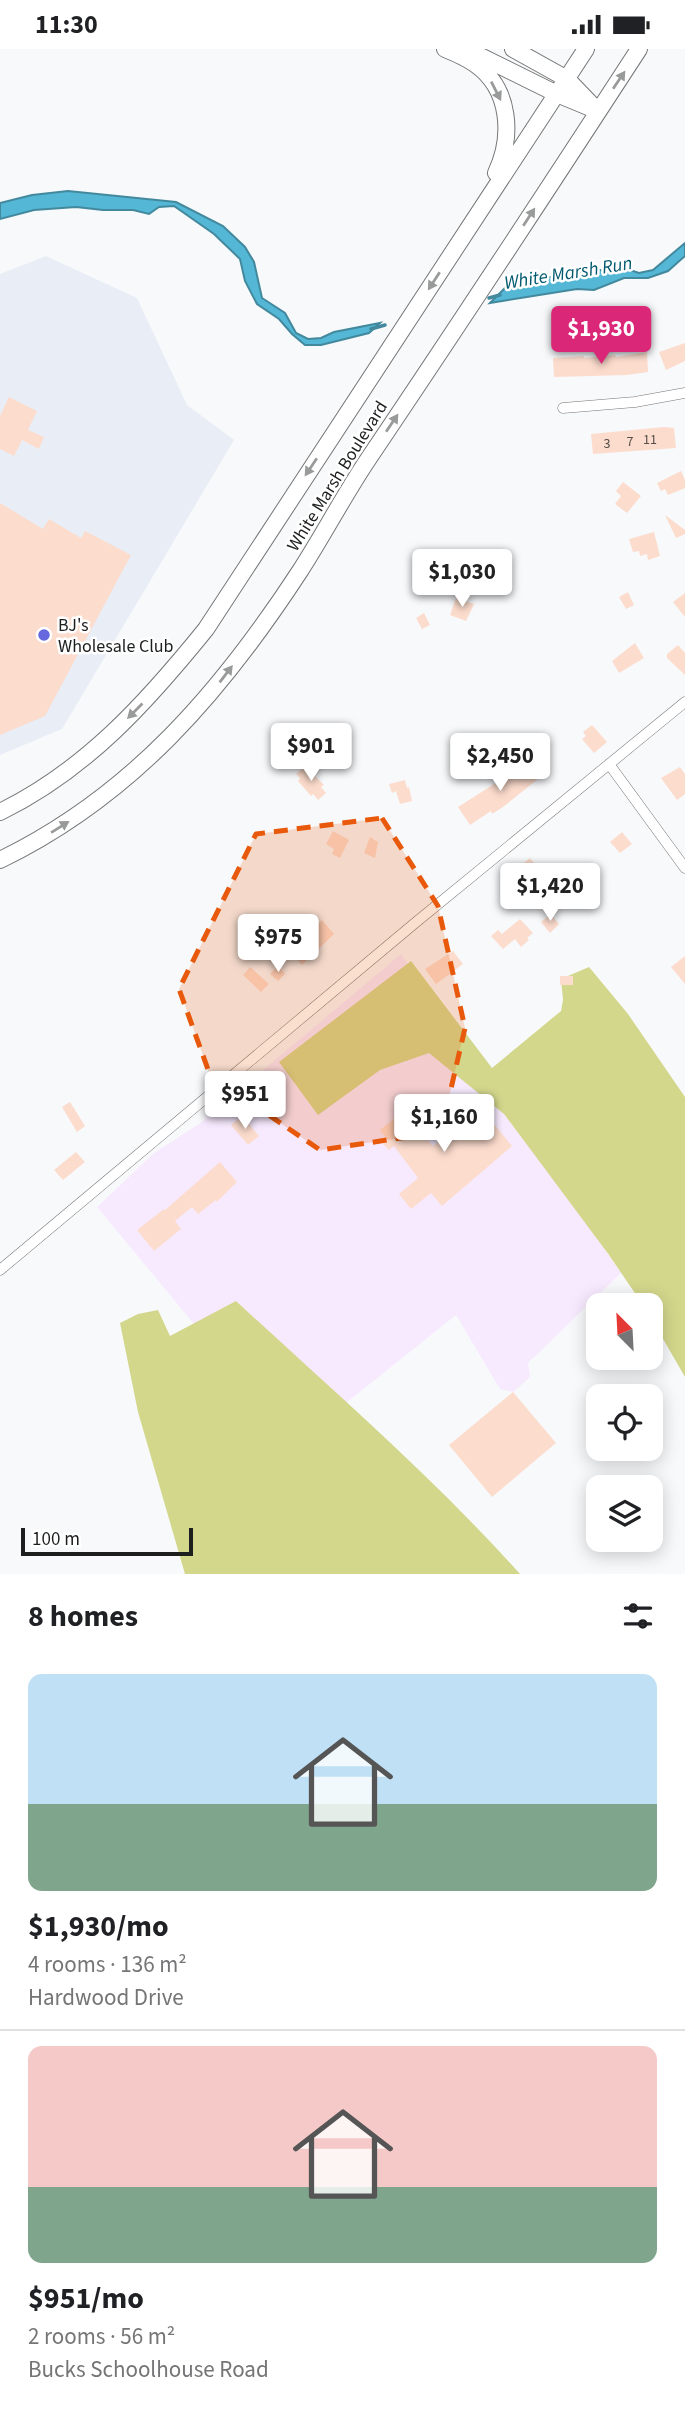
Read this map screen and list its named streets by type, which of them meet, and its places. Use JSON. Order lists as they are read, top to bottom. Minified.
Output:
{"streets":{"highway":["White Marsh Boulevard"]},"water":["White Marsh Run"],"places":["BJ's Wholesale Club"],"house_numbers":["11","7","3"],"scale_bar":"100 m","north":"top left","page":{"status":"11:30","price":["$1,930","$1,030","$901","$2,450","$1,420","$975","$951","$1,160"],"scale":"100 m","heading":"8 homes","list":[{"name":"$1,930/mo","note":"4 rooms · 136 m² · Hardwood Drive"},{"name":"$951/mo","note":"2 rooms · 56 m² · Bucks Schoolhouse Road"}]}}
